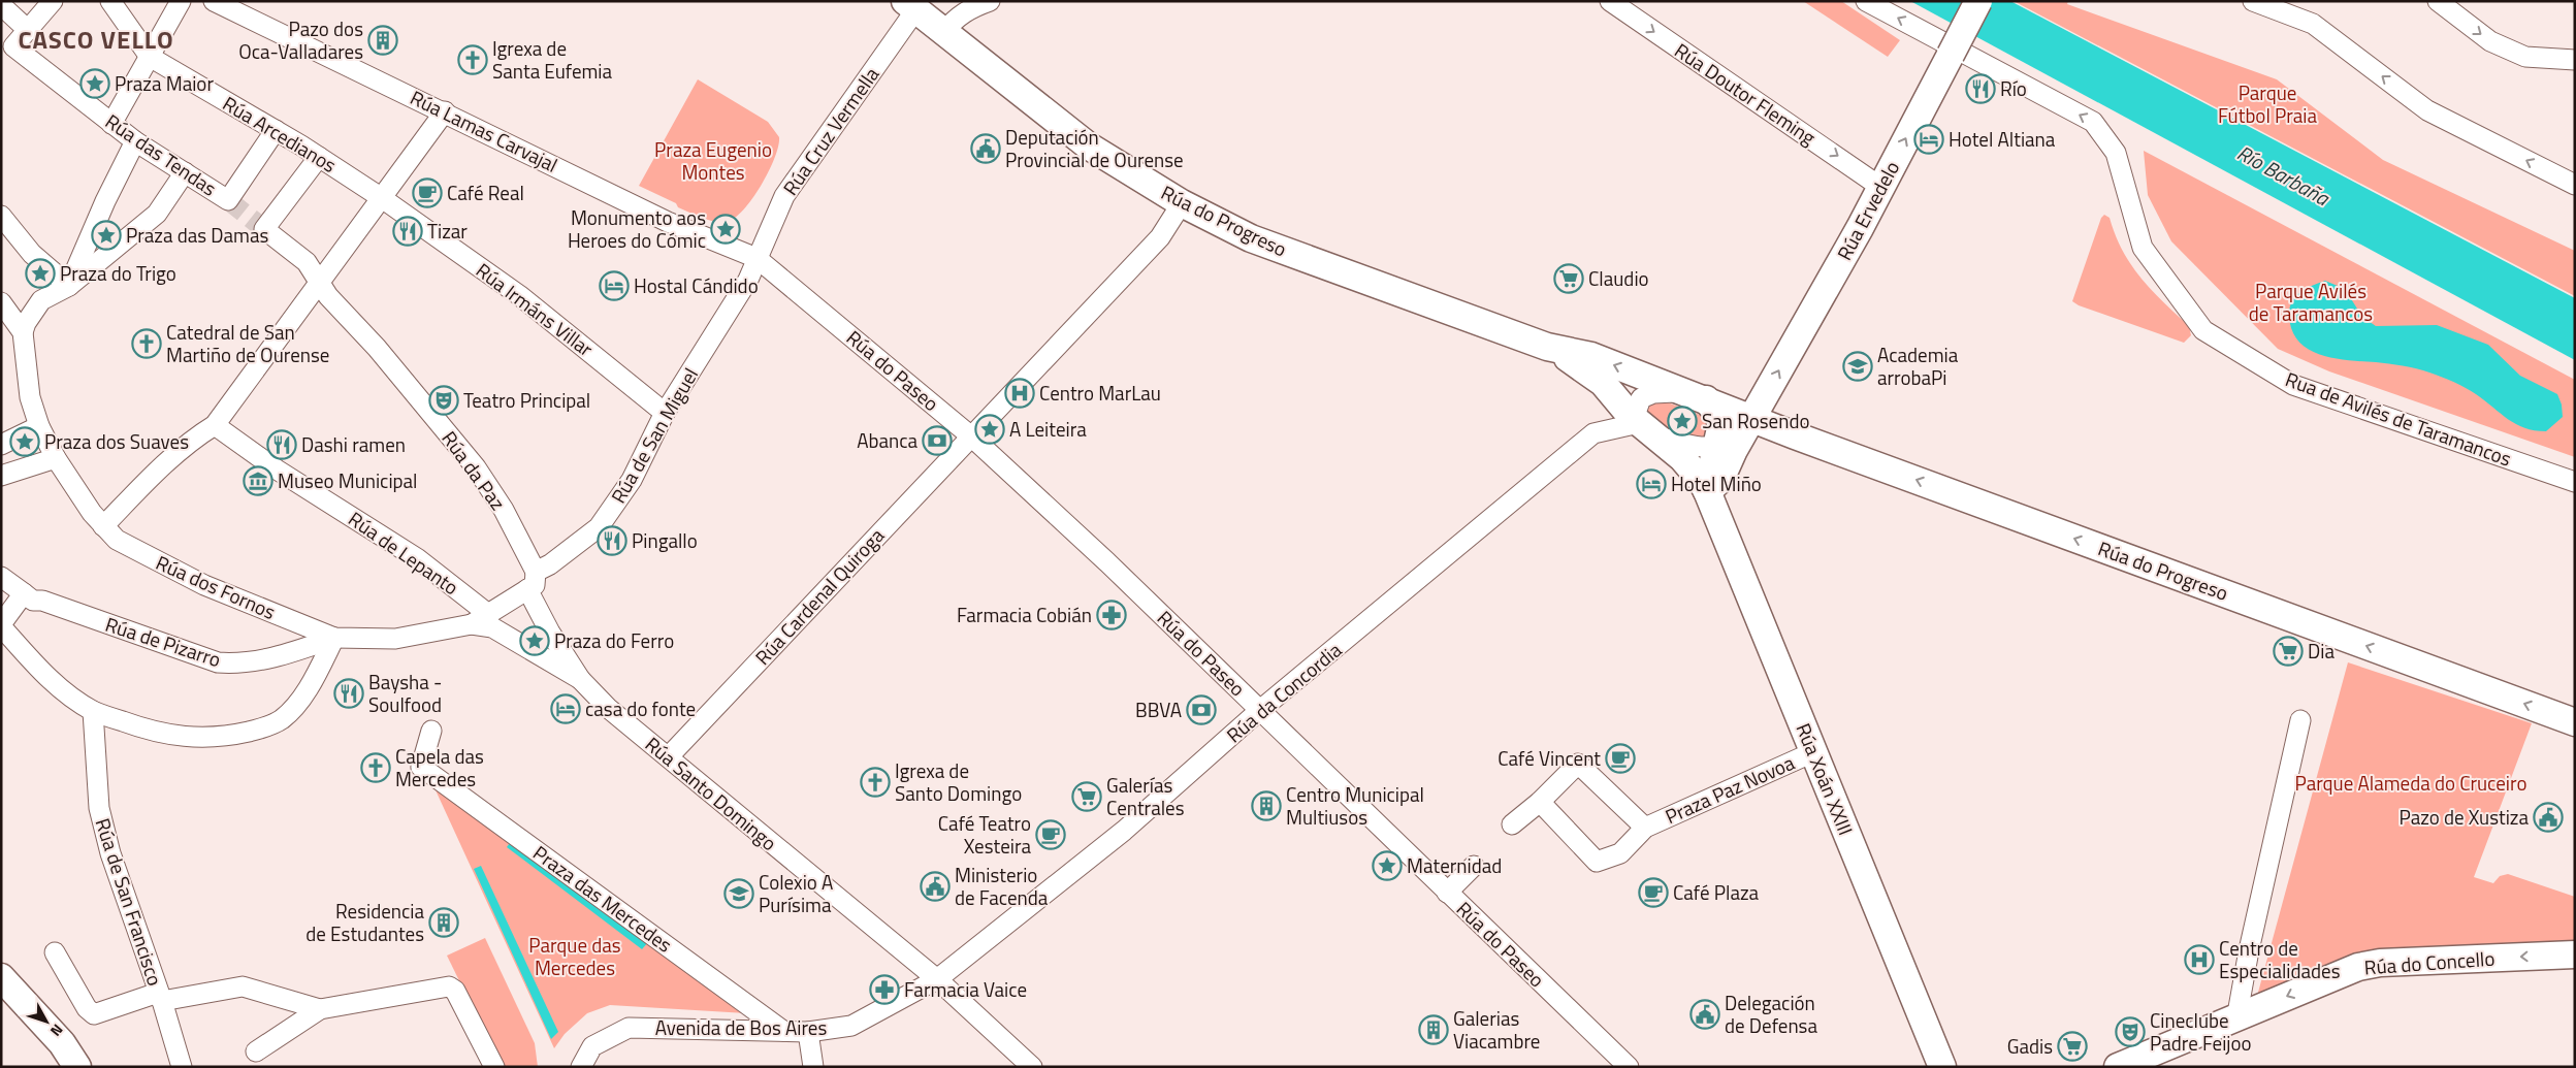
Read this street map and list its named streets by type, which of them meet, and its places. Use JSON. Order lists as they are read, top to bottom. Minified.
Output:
{"streets":{"street":["Rúa Doutor Fleming","Rúa Lamas Carvajal","Rúa Cruz Vermella","Rúa Arcedianos","Rúa das Tendas","Rúa Ervedelo","Rúa do Progreso","Rúa Irmáns Villar","Rúa do Paseo","Rua de Avilés de Taramancos","Rúa de San Miguel","Rúa da Paz","Rúa de Lepanto","Rúa dos Fornos","Rúa Cardenal Quiroga","Rúa de Pizarro","Rúa da Concordia","Rúa Xoán XXIII","Praza Paz Novoa","Rúa Santo Domingo","Praza das Mercedes","Rúa de San Francisco","Rúa do Concello","Avenida de Bos Aires"]},"crossings":[["Rúa Doutor Fleming","Rúa Ervedelo"],["Rúa Lamas Carvajal","Rúa Cruz Vermella"],["Rúa Lamas Carvajal","Rúa do Paseo"],["Rúa Lamas Carvajal","Rúa de San Miguel"],["Rúa Cruz Vermella","Rúa do Progreso"],["Rúa Cruz Vermella","Rúa do Paseo"],["Rúa Cruz Vermella","Rúa de San Miguel"],["Rúa Arcedianos","Rúa das Tendas"],["Rúa Arcedianos","Rúa Irmáns Villar"],["Rúa Ervedelo","Rúa do Progreso"],["Rúa Ervedelo","Rua de Avilés de Taramancos"],["Rúa do Progreso","Rúa Cardenal Quiroga"],["Rúa do Progreso","Rúa da Concordia"],["Rúa do Progreso","Rúa Xoán XXIII"],["Rúa Irmáns Villar","Rúa de San Miguel"],["Rúa do Paseo","Rúa de San Miguel"],["Rúa do Paseo","Rúa Cardenal Quiroga"],["Rúa do Paseo","Rúa da Concordia"],["Rúa de San Miguel","Rúa da Paz"],["Rúa dos Fornos","Rúa de Pizarro"],["Rúa Cardenal Quiroga","Rúa Santo Domingo"],["Rúa da Concordia","Rúa Xoán XXIII"],["Rúa da Concordia","Rúa Santo Domingo"],["Rúa da Concordia","Avenida de Bos Aires"],["Rúa Xoán XXIII","Praza Paz Novoa"],["Rúa Santo Domingo","Avenida de Bos Aires"],["Praza das Mercedes","Avenida de Bos Aires"]],"one_way":["Rúa Doutor Fleming","Rúa Ervedelo","Rúa do Progreso","Rua de Avilés de Taramancos","Rúa do Concello"],"districts":["CASCO VELLO"],"water":["Río Barbaña"],"parks":["Parque Fútbol Praia","Praza Eugenio Montes","Parque Avilés de Taramancos","Parque Alameda do Cruceiro","Parque das Mercedes"],"places":{"building":["Pazo dos Oca-Valladares","Centro Municipal Multiusos","Residencia de Estudantes","Galerias Viacambre"],"church":["Igrexa de Santa Eufemia","Catedral de San Martiño de Ourense","Capela das Mercedes","Igrexa de Santo Domingo"],"place":["Praza Maior","Monumento aos Heroes do Cómic","Praza das Damas","Praza do Trigo","San Rosendo","A Leiteira","Praza dos Suaves","Praza do Ferro","Maternidad"],"restaurant":["Río","Tizar","Dashi ramen","Pingallo","Baysha - Soulfood"],"hotel":["Hotel Altiana","Hostal Cándido","Hotel Miño","casa do fonte"],"public building":["Deputación Provincial de Ourense","Pazo de Xustiza","Ministerio de Facenda","Delegación de Defensa"],"cafe":["Café Real","Café Vincent","Café Teatro Xesteira","Café Plaza"],"supermarket":["Claudio","Dia","Galerías Centrales","Gadis"],"school or university":["Academia arrobaPi","Colexio A Purísima"],"hospital":["Centro MarLau","Centro de Especialidades"],"theatre":["Teatro Principal","Cineclube Padre Feijoo"],"bank":["Abanca","BBVA"],"museum":["Museo Municipal"],"pharmacy":["Farmacia Cobián","Farmacia Vaice"]},"north":"bottom right"}
